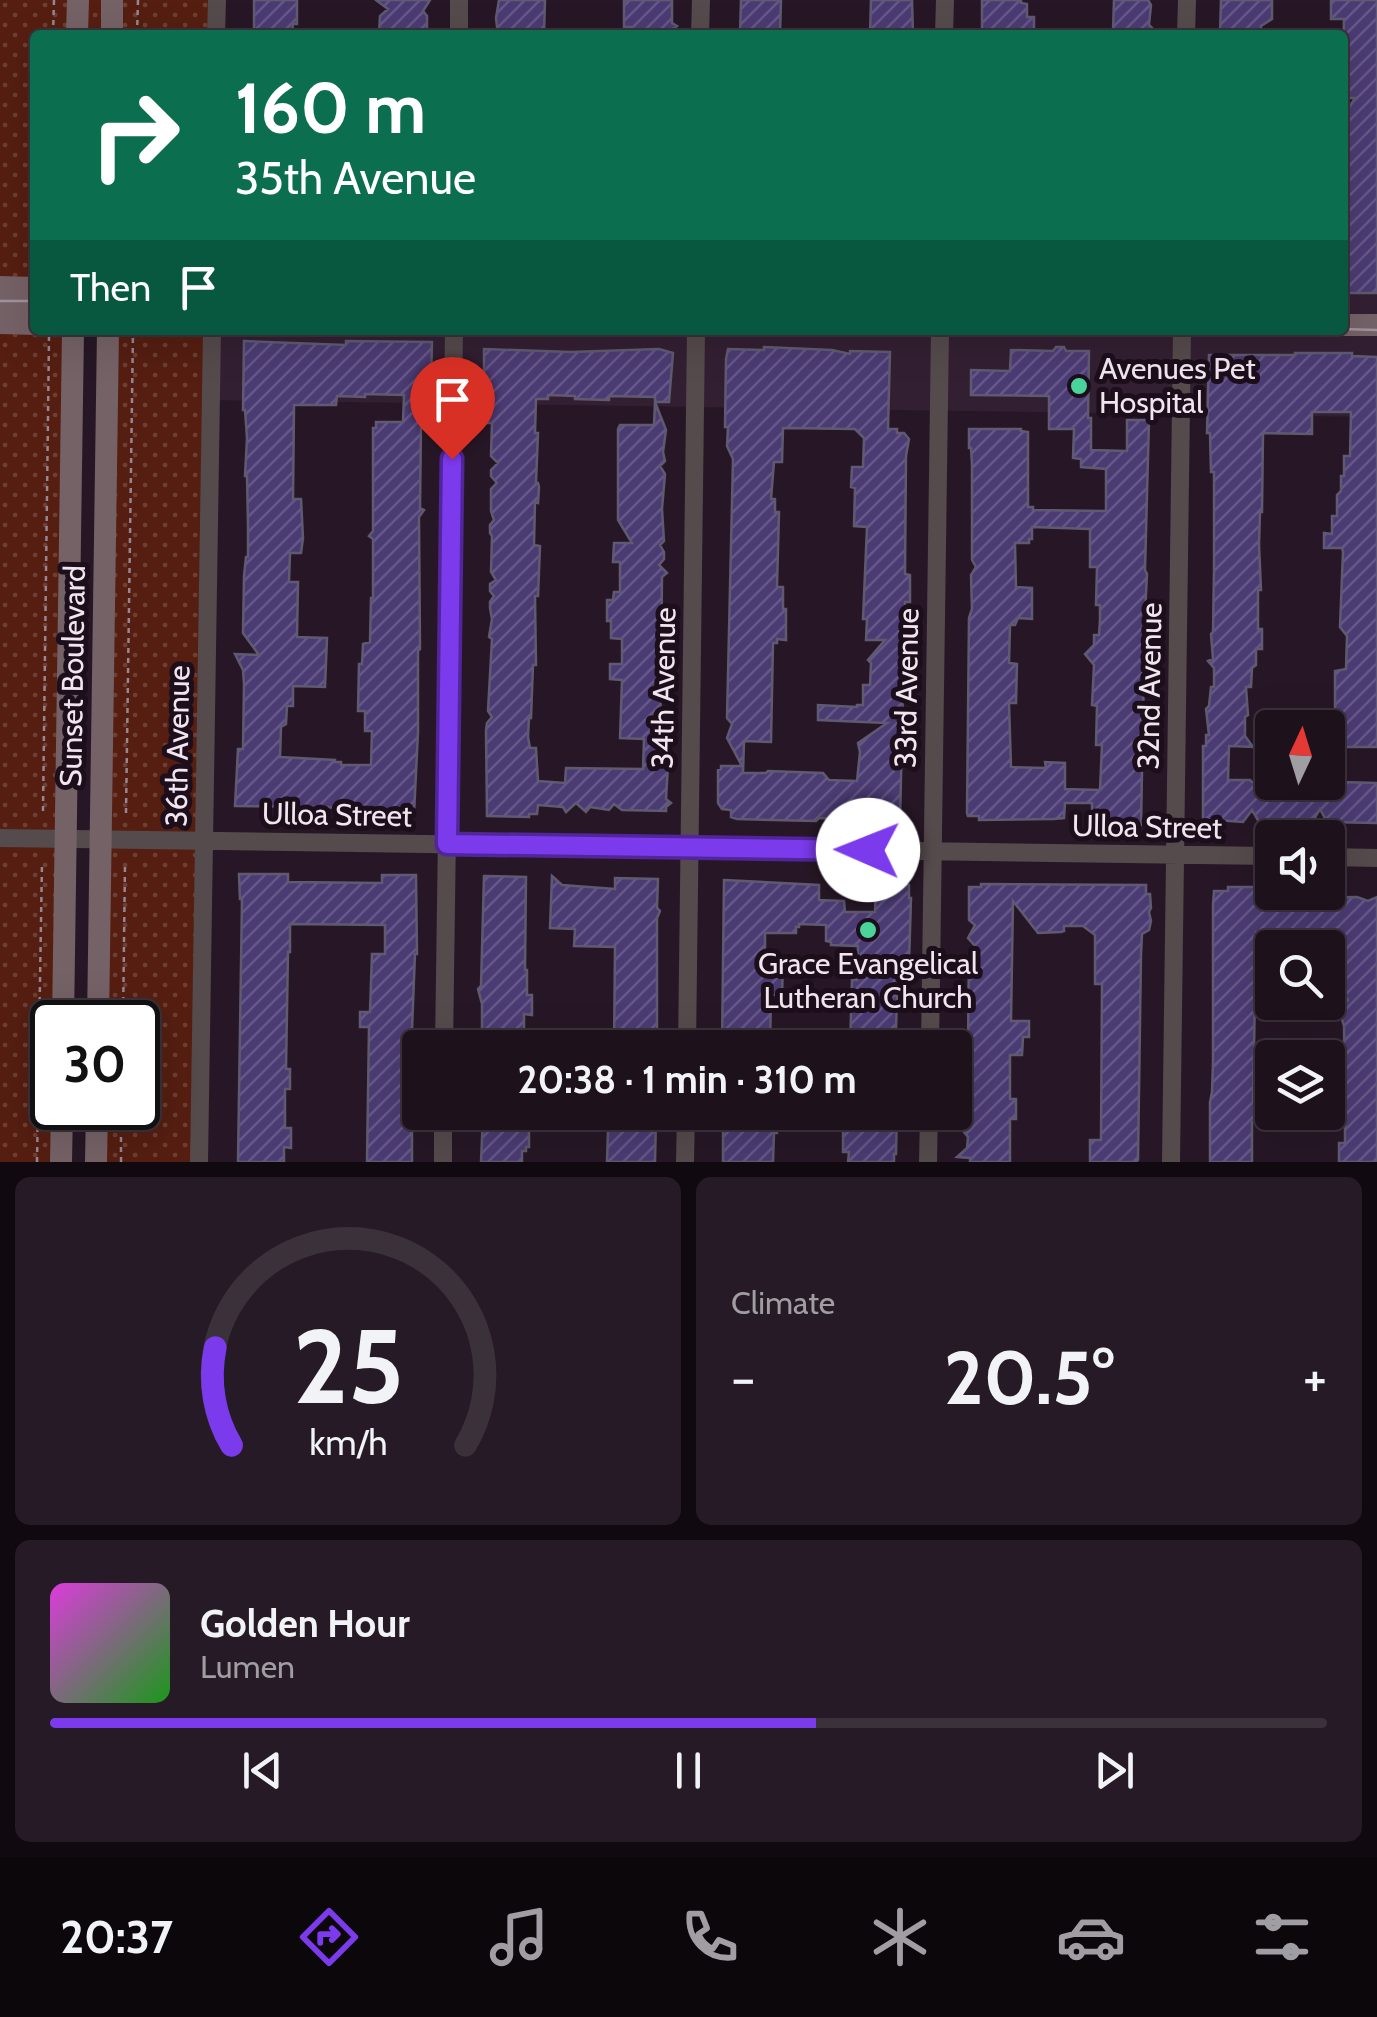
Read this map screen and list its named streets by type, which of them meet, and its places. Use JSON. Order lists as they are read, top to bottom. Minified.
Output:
{"streets":{"main road":["Sunset Boulevard"],"street":["32nd Avenue","34th Avenue","33rd Avenue","36th Avenue","Ulloa Street"]},"crossings":[["Sunset Boulevard","Ulloa Street"],["32nd Avenue","Ulloa Street"],["34th Avenue","Ulloa Street"],["33rd Avenue","Ulloa Street"],["36th Avenue","Ulloa Street"]],"places":["Avenues Pet Hospital","Grace Evangelical Lutheran Church"],"north":"top","page":{"turn":["160 m","35th Avenue"],"then":"Then","limit":"30","trip":"20:38 · 1 min · 310 m","tile":"Climate","heat":["−","20.5°","+"],"song":["Golden Hour","Lumen"],"tabs":"20:37","gauge":["25","km/h"]}}
